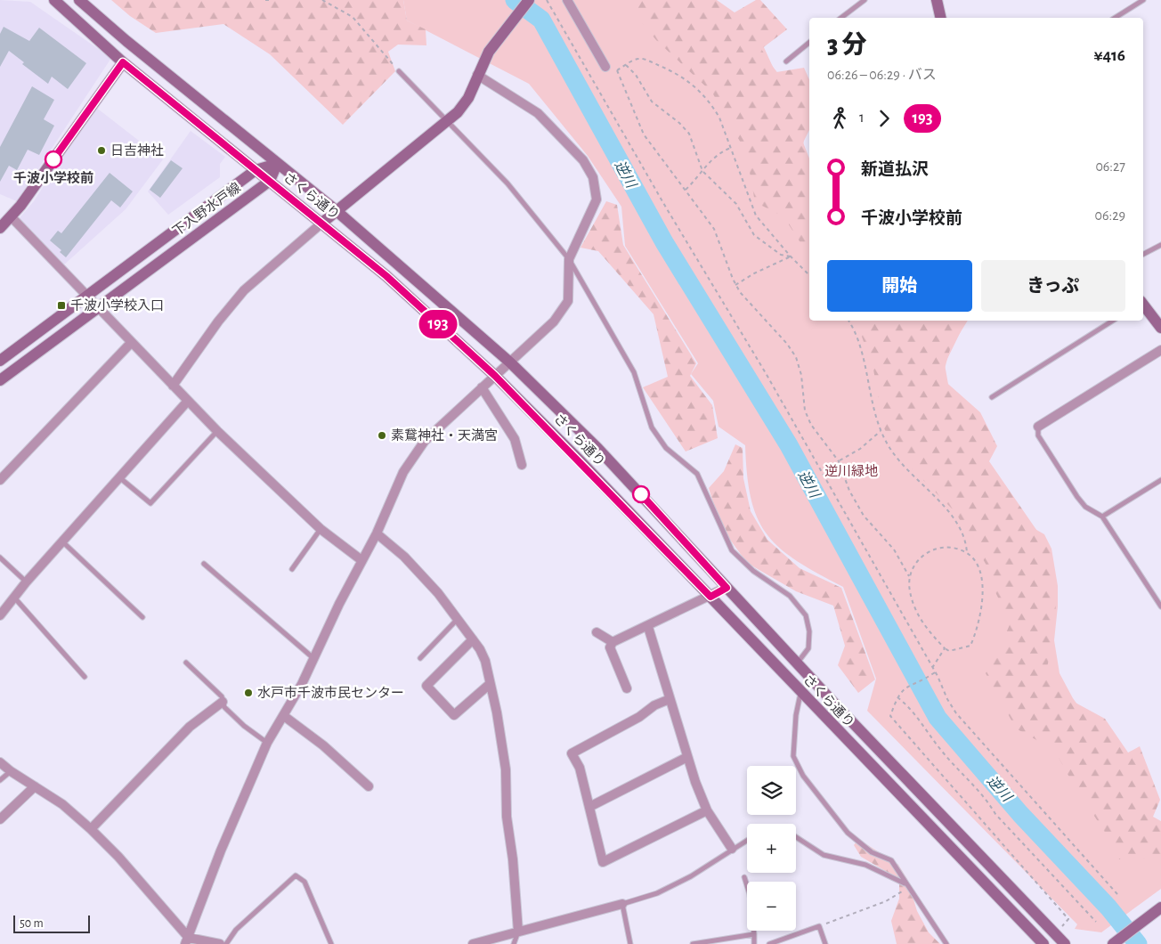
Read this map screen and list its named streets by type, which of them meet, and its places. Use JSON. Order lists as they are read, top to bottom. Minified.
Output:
{"streets":{"street":["さくら通り","下入野水戸線"]},"crossings":[["さくら通り","下入野水戸線"]],"water":["逆川"],"parks":["逆川緑地"],"places":{"other":["日吉神社","千波小学校前","素鵞神社・天満宮","水戸市千波市民センター"],"transit":["千波小学校入口"]},"lines":["bus line 193"],"scale_bar":"50 m","page":{"on_map":"193","heading":["3 分","06:26 – 06:29 · バス","¥416"],"legs":["1","193"],"list":[{"name":"新道払沢","value":"06:27"},{"name":"千波小学校前","value":"06:29"}],"buttons":["開始","きっぷ"],"map_buttons":["+","−"],"scale":"50 m"}}
